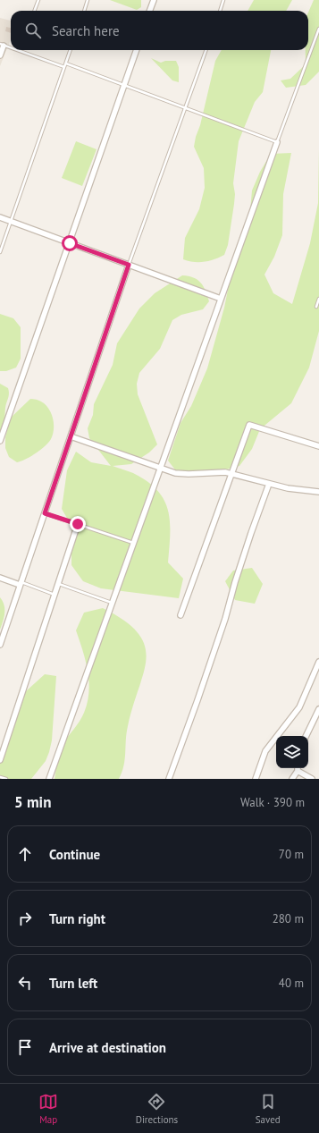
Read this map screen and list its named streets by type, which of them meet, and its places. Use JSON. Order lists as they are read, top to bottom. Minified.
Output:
{"page":{"search":"Search here","heading":["5 min","Walk · 390 m"],"list":[["Continue","70 m"],["Turn right","280 m"],["Turn left","40 m"],"Arrive at destination"],"nav":["Map","Directions","Saved"]}}
